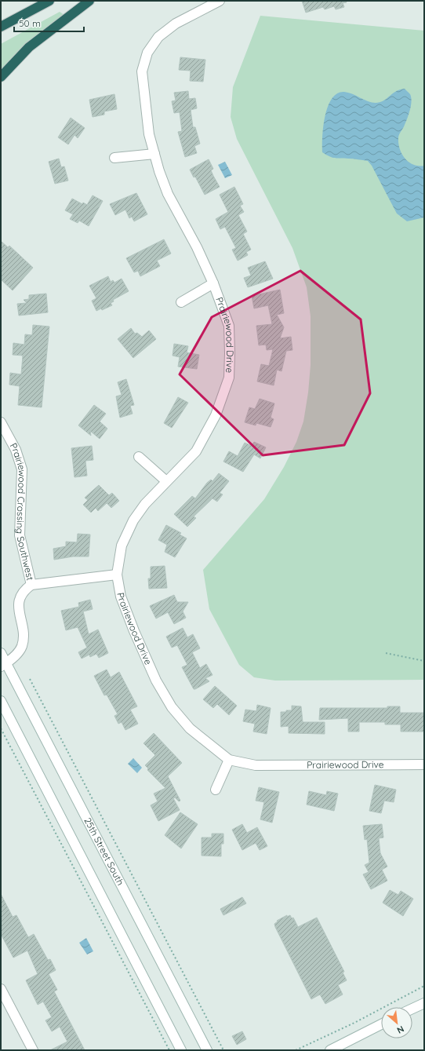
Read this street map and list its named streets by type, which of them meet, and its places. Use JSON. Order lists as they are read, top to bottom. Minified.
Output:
{"streets":{"street":["Prairiewood Drive","Prairiewood Crossing Southwest","25th Street South"]},"scale_bar":"50 m","north":"bottom right"}
